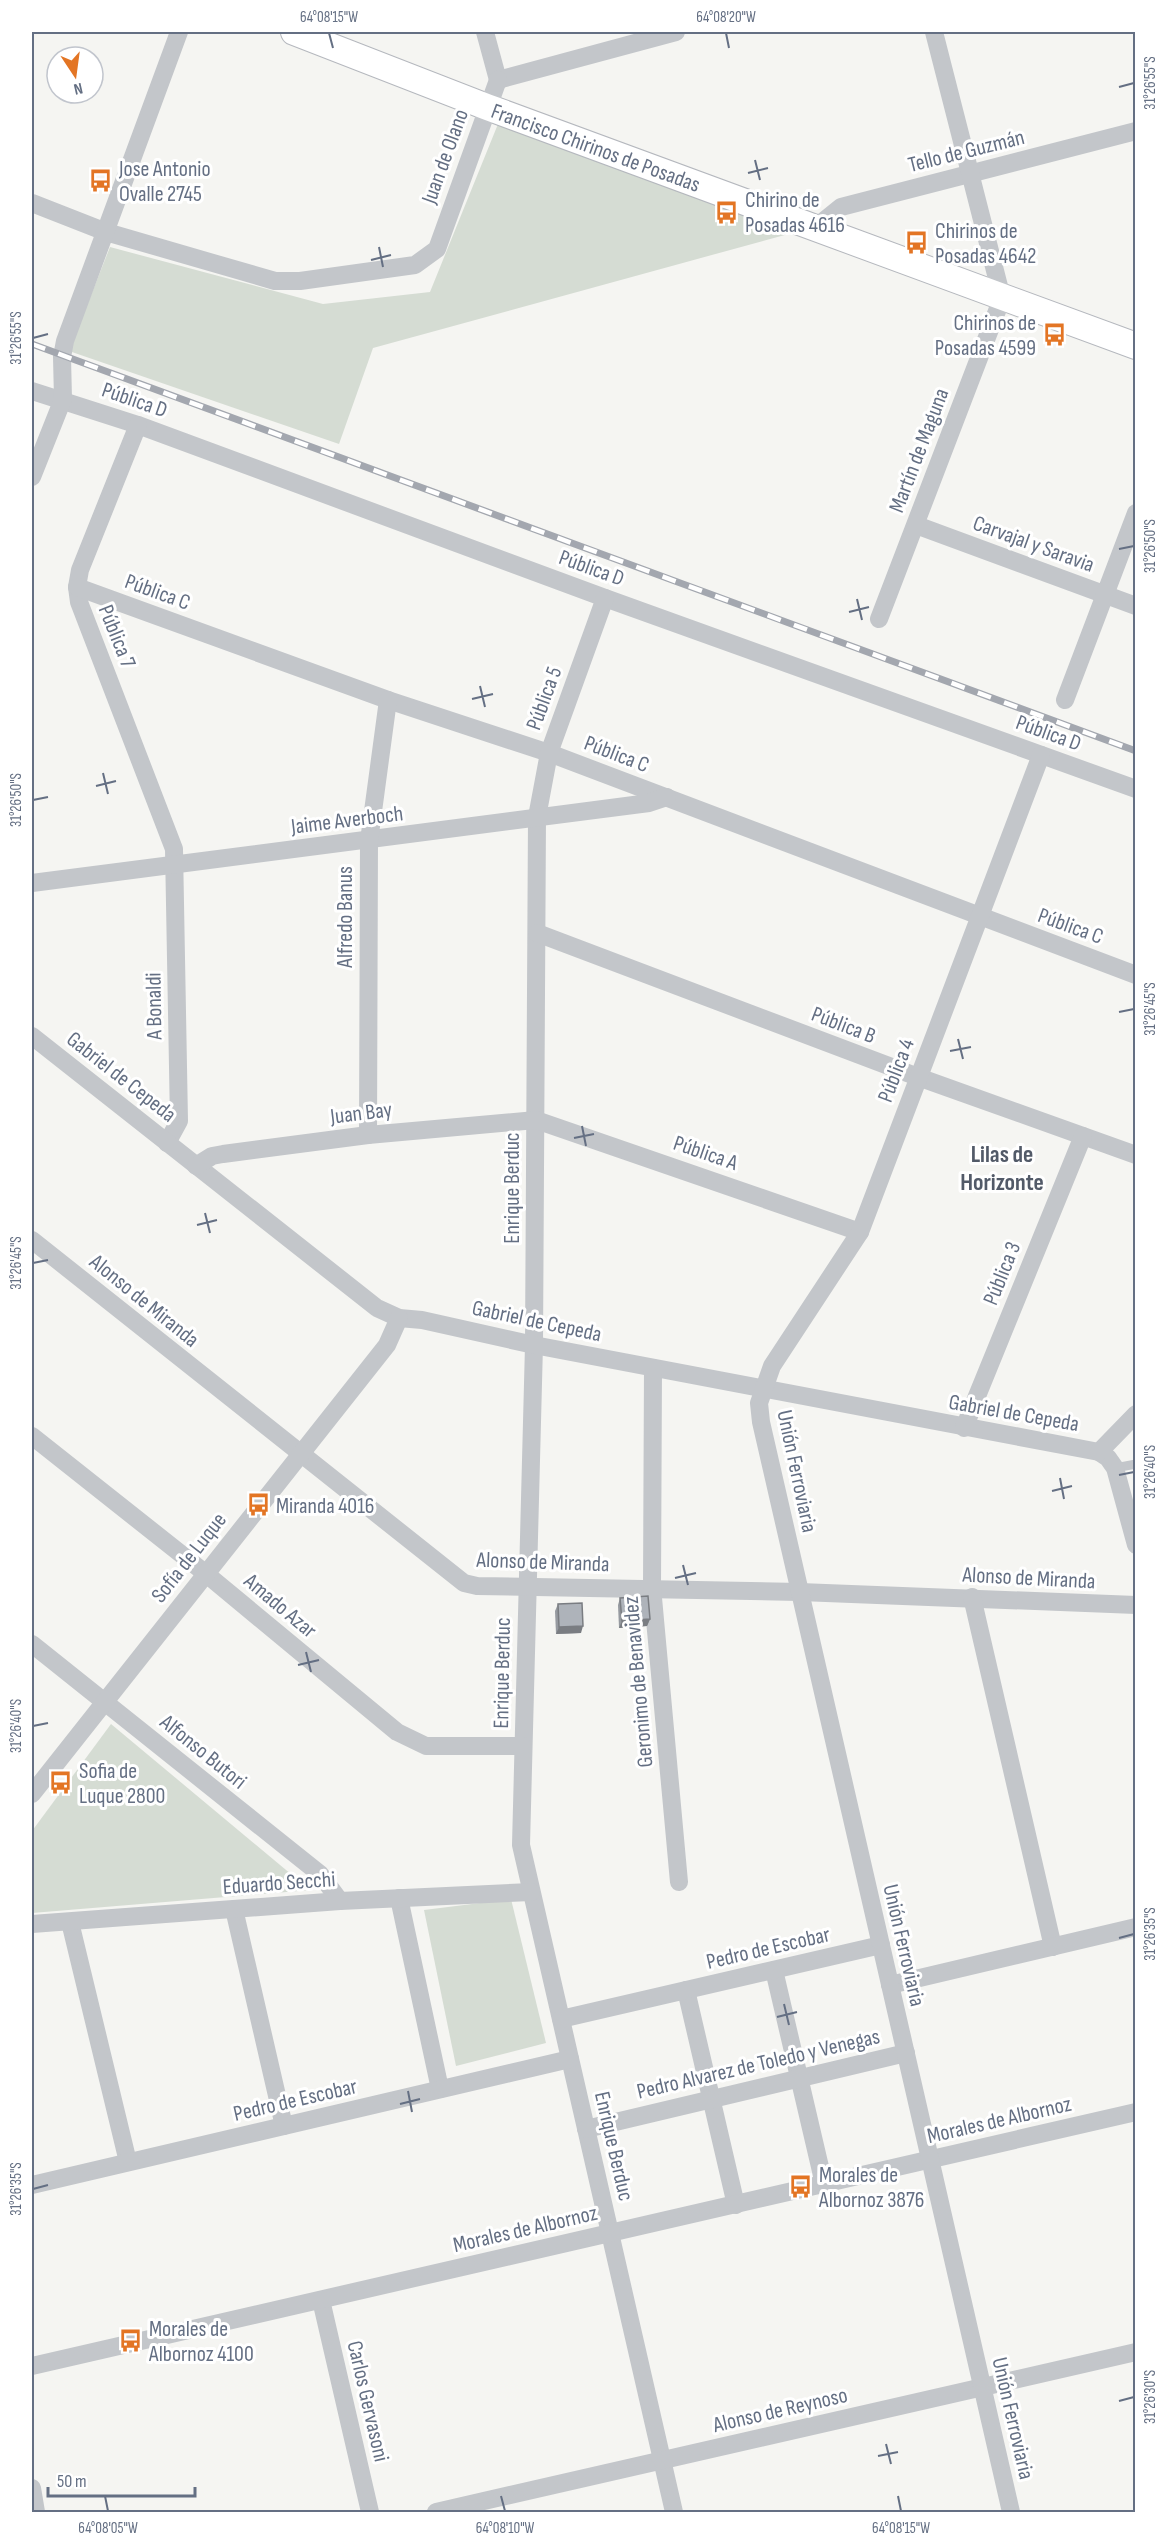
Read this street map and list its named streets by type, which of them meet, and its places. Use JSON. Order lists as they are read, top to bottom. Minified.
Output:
{"streets":{"main road":["Francisco Chirinos de Posadas"],"street":["Tello de Guzmán","Juan de Olano","Pública D","Martín de Maguna","Carvajal y Saravia","Pública C","Pública 7","Pública 5","Jaime Averboch","Alfredo Banus","A Bonaldi","Pública B","Pública 4","Gabriel de Cepeda","Juan Bay","Pública A","Enrique Berduc","Pública 3","Alonso de Miranda","Unión Ferroviaria","Sofía de Luque","Amado Azar","Geronimo de Benavidez","Alfonso Butori","Eduardo Secchi","Pedro de Escobar","Pedro Alvarez de Toledo y Venegas","Morales de Albornoz","Carlos Gervasoni","Alonso de Reynoso"]},"crossings":[["Francisco Chirinos de Posadas","Tello de Guzmán"],["Francisco Chirinos de Posadas","Juan de Olano"],["Francisco Chirinos de Posadas","Martín de Maguna"],["Pública D","Pública 7"],["Pública D","Pública 5"],["Pública D","Pública 4"],["Martín de Maguna","Carvajal y Saravia"],["Pública C","Pública 7"],["Pública C","Pública 5"],["Pública C","Jaime Averboch"],["Pública C","Alfredo Banus"],["Pública C","Pública 4"],["Pública 7","Jaime Averboch"],["Pública 7","A Bonaldi"],["Pública 5","Jaime Averboch"],["Pública 5","Enrique Berduc"],["Jaime Averboch","Alfredo Banus"],["Jaime Averboch","A Bonaldi"],["Jaime Averboch","Enrique Berduc"],["Alfredo Banus","Juan Bay"],["A Bonaldi","Gabriel de Cepeda"],["Pública B","Pública 4"],["Pública B","Enrique Berduc"],["Pública B","Pública 3"],["Pública 4","Gabriel de Cepeda"],["Pública 4","Pública A"],["Pública 4","Unión Ferroviaria"],["Gabriel de Cepeda","Juan Bay"],["Gabriel de Cepeda","Enrique Berduc"],["Gabriel de Cepeda","Pública 3"],["Gabriel de Cepeda","Unión Ferroviaria"],["Gabriel de Cepeda","Sofía de Luque"],["Gabriel de Cepeda","Geronimo de Benavidez"],["Juan Bay","Pública A"],["Juan Bay","Enrique Berduc"],["Pública A","Enrique Berduc"],["Enrique Berduc","Alonso de Miranda"],["Enrique Berduc","Amado Azar"],["Enrique Berduc","Eduardo Secchi"],["Enrique Berduc","Pedro de Escobar"],["Enrique Berduc","Pedro Alvarez de Toledo y Venegas"],["Enrique Berduc","Morales de Albornoz"],["Enrique Berduc","Alonso de Reynoso"],["Alonso de Miranda","Unión Ferroviaria"],["Alonso de Miranda","Sofía de Luque"],["Alonso de Miranda","Geronimo de Benavidez"],["Unión Ferroviaria","Pedro de Escobar"],["Unión Ferroviaria","Pedro Alvarez de Toledo y Venegas"],["Unión Ferroviaria","Morales de Albornoz"],["Unión Ferroviaria","Alonso de Reynoso"],["Sofía de Luque","Amado Azar"],["Sofía de Luque","Alfonso Butori"],["Alfonso Butori","Eduardo Secchi"],["Morales de Albornoz","Carlos Gervasoni"]],"districts":["Lilas de Horizonte"],"places":{"bus stop":["Jose Antonio Ovalle 2745","Chirino de Posadas 4616","Chirinos de Posadas 4642","Chirinos de Posadas 4599","Miranda 4016","Sofia de Luque 2800","Morales de Albornoz 3876","Morales de Albornoz 4100"]},"scale_bar":"50 m","north":"bottom","coordinates":["64°08'15\"W","64°08'20\"W","31°26'55\"S","31°26'50\"S","31°26'45\"S","31°26'40\"S","31°26'35\"S","31°26'30\"S","64°08'05\"W","64°08'10\"W"]}
